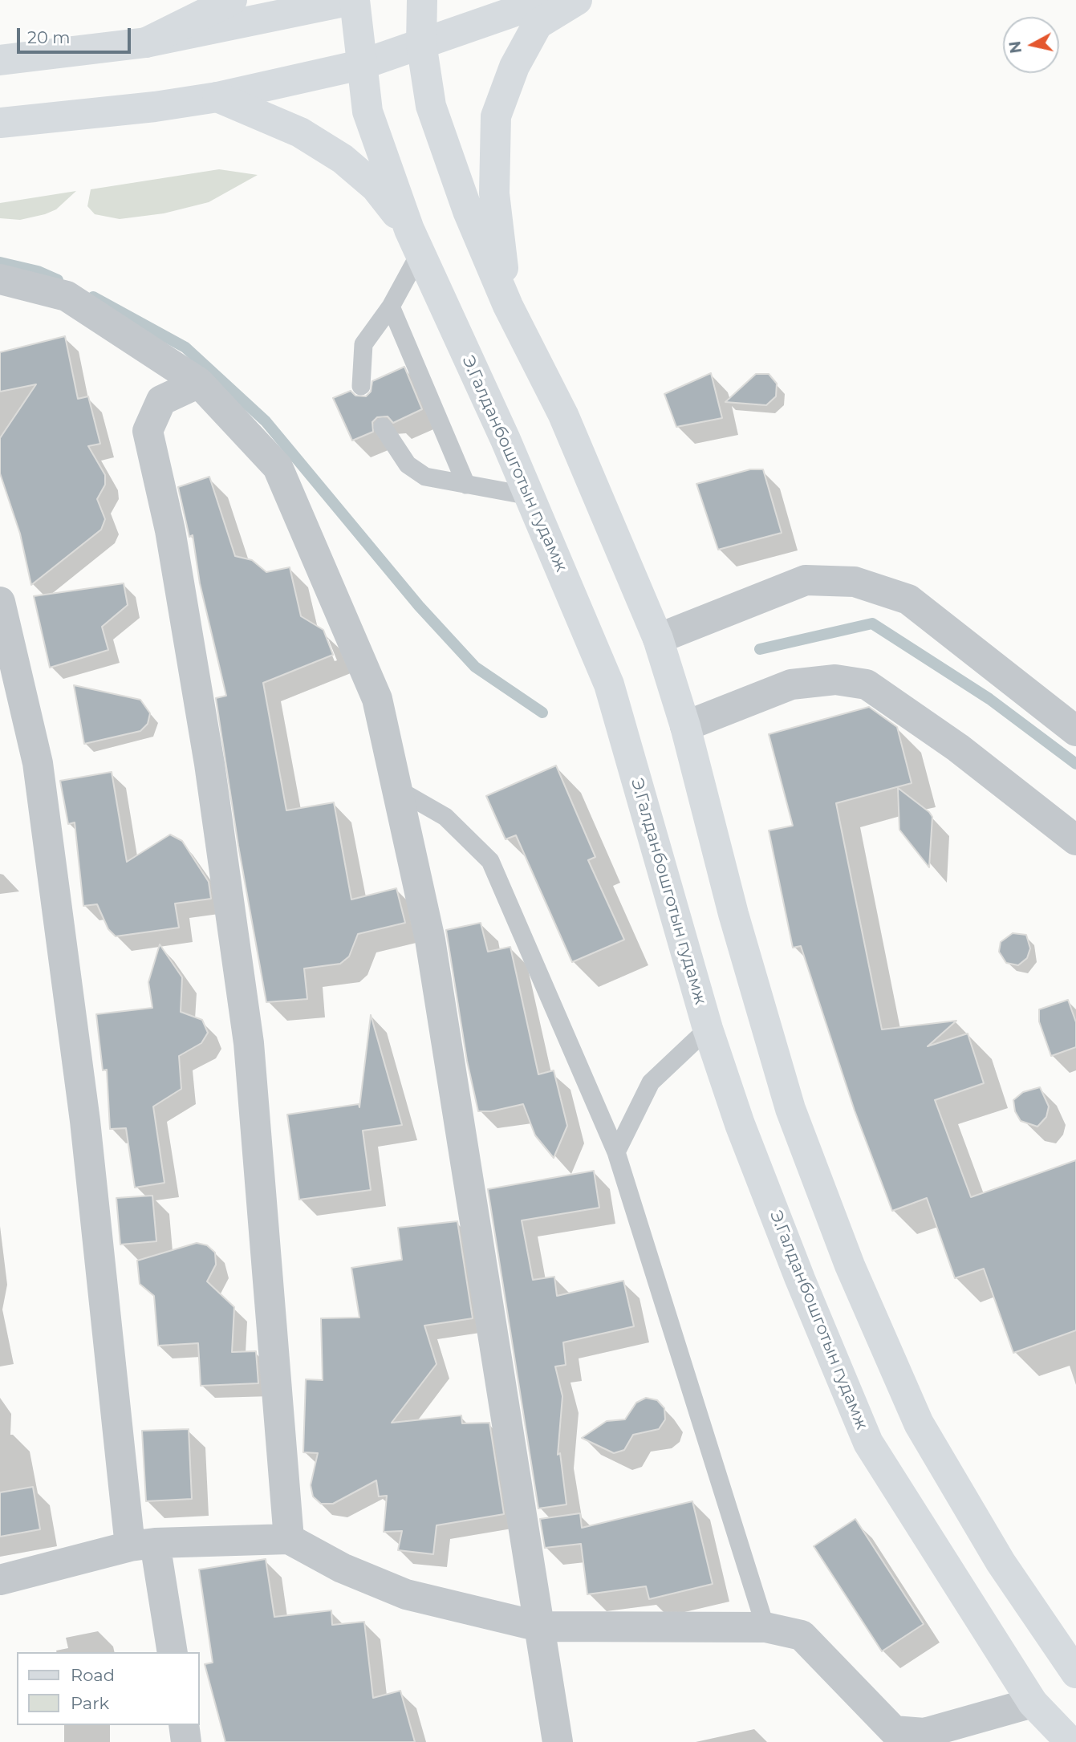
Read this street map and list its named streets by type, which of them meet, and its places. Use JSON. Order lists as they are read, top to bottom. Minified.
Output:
{"streets":{"main road":["Э.Галданбошготын гудамж"]},"legend":["Road","Park"],"scale_bar":"20 m","north":"left"}
